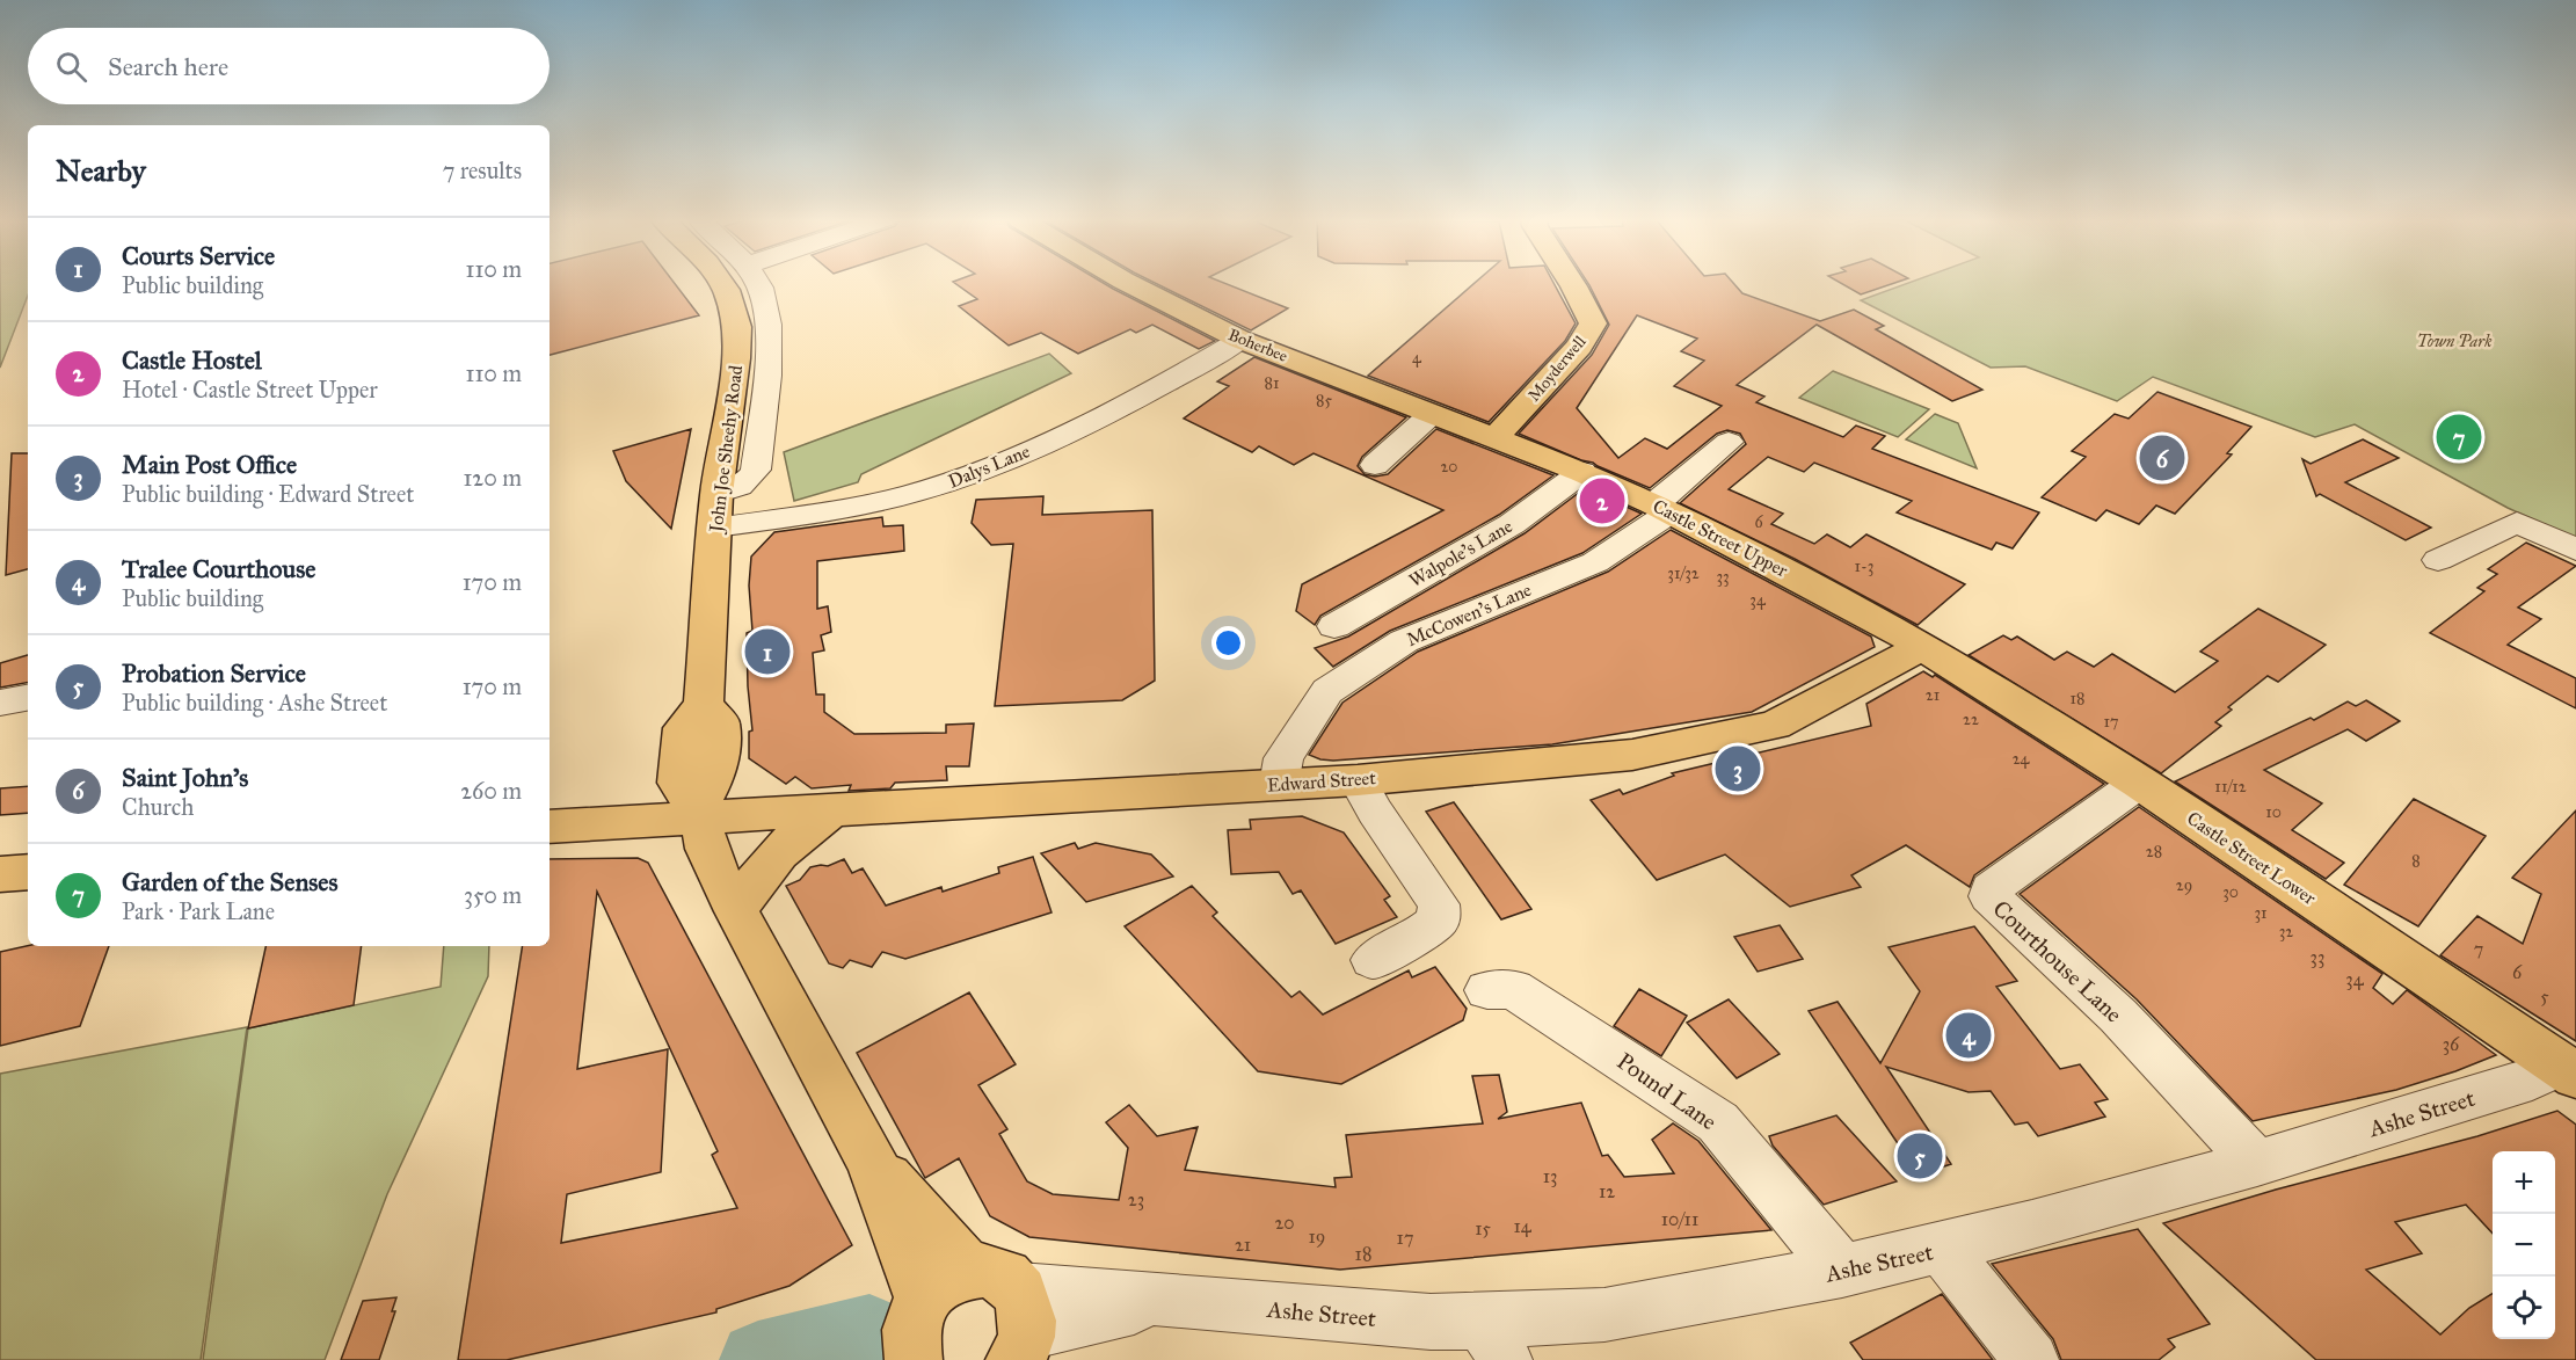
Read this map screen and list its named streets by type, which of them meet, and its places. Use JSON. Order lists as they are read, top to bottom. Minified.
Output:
{"streets":{"main road":["Boherbee","Moyderwell","John Joe Sheehy Road","Castle Street Upper","Edward Street","Castle Street Lower"],"street":["Dalys Lane","Walpole's Lane","McCowen's Lane","Courthouse Lane","Pound Lane","Ashe Street"]},"crossings":[["Boherbee","Dalys Lane"],["Boherbee","Castle Street Upper"],["Moyderwell","Castle Street Upper"],["John Joe Sheehy Road","Dalys Lane"],["John Joe Sheehy Road","Edward Street"],["Castle Street Upper","Walpole's Lane"],["Castle Street Upper","McCowen's Lane"],["Castle Street Upper","Edward Street"],["Castle Street Upper","Castle Street Lower"],["McCowen's Lane","Edward Street"],["Edward Street","Castle Street Lower"],["Castle Street Lower","Courthouse Lane"],["Castle Street Lower","Ashe Street"],["Courthouse Lane","Ashe Street"],["Pound Lane","Ashe Street"]],"parks":["Town Park"],"house_numbers":["4","81","85","20","6","1-3","31/32","33","34","21","18","22","17","24","11/12","10","28","8","29","30","31","32","7","33","6","34","5","36","13","12","23","10/11","20","14","15","19","17","21","18"],"page":{"search":"Search here","heading":["Nearby","7 results"],"list":[{"mark":"1","name":"Courts Service","note":"Public building","value":"110 m"},{"mark":"2","name":"Castle Hostel","note":"Hotel · Castle Street Upper","value":"110 m"},{"mark":"3","name":"Main Post Office","note":"Public building · Edward Street","value":"120 m"},{"mark":"4","name":"Tralee Courthouse","note":"Public building","value":"170 m"},{"mark":"5","name":"Probation Service","note":"Public building · Ashe Street","value":"170 m"},{"mark":"6","name":"Saint John's","note":"Church","value":"260 m"},{"mark":"7","name":"Garden of the Senses","note":"Park · Park Lane","value":"350 m"}],"pins":["7","6","2","1","3","4","5"],"map_buttons":["+","−"]}}
